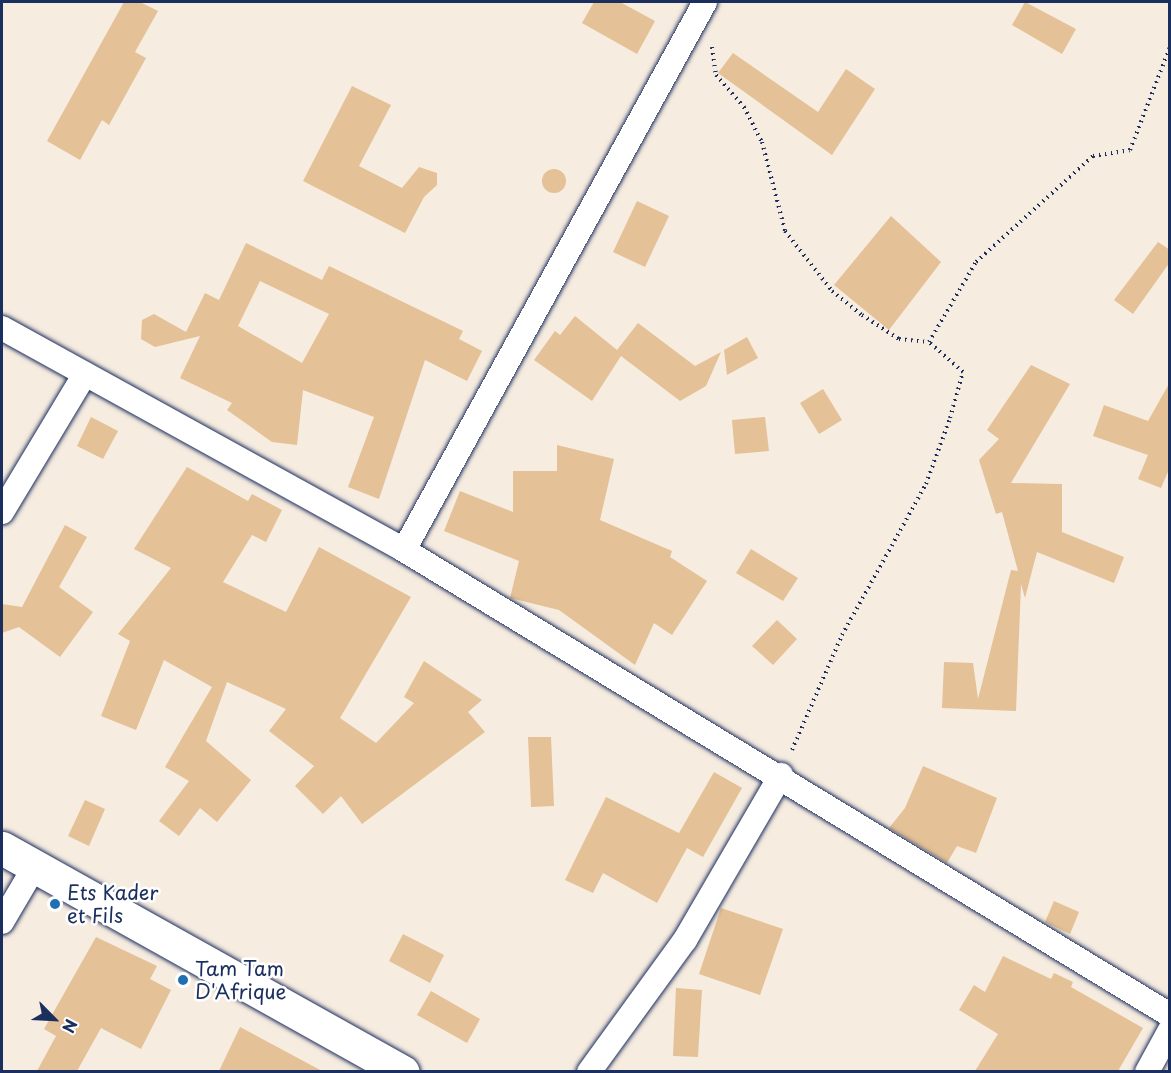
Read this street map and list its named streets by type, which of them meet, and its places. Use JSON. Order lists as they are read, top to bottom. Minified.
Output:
{"places":["Ets Kader et Fils","Tam Tam D'Afrique"],"north":"bottom right"}
